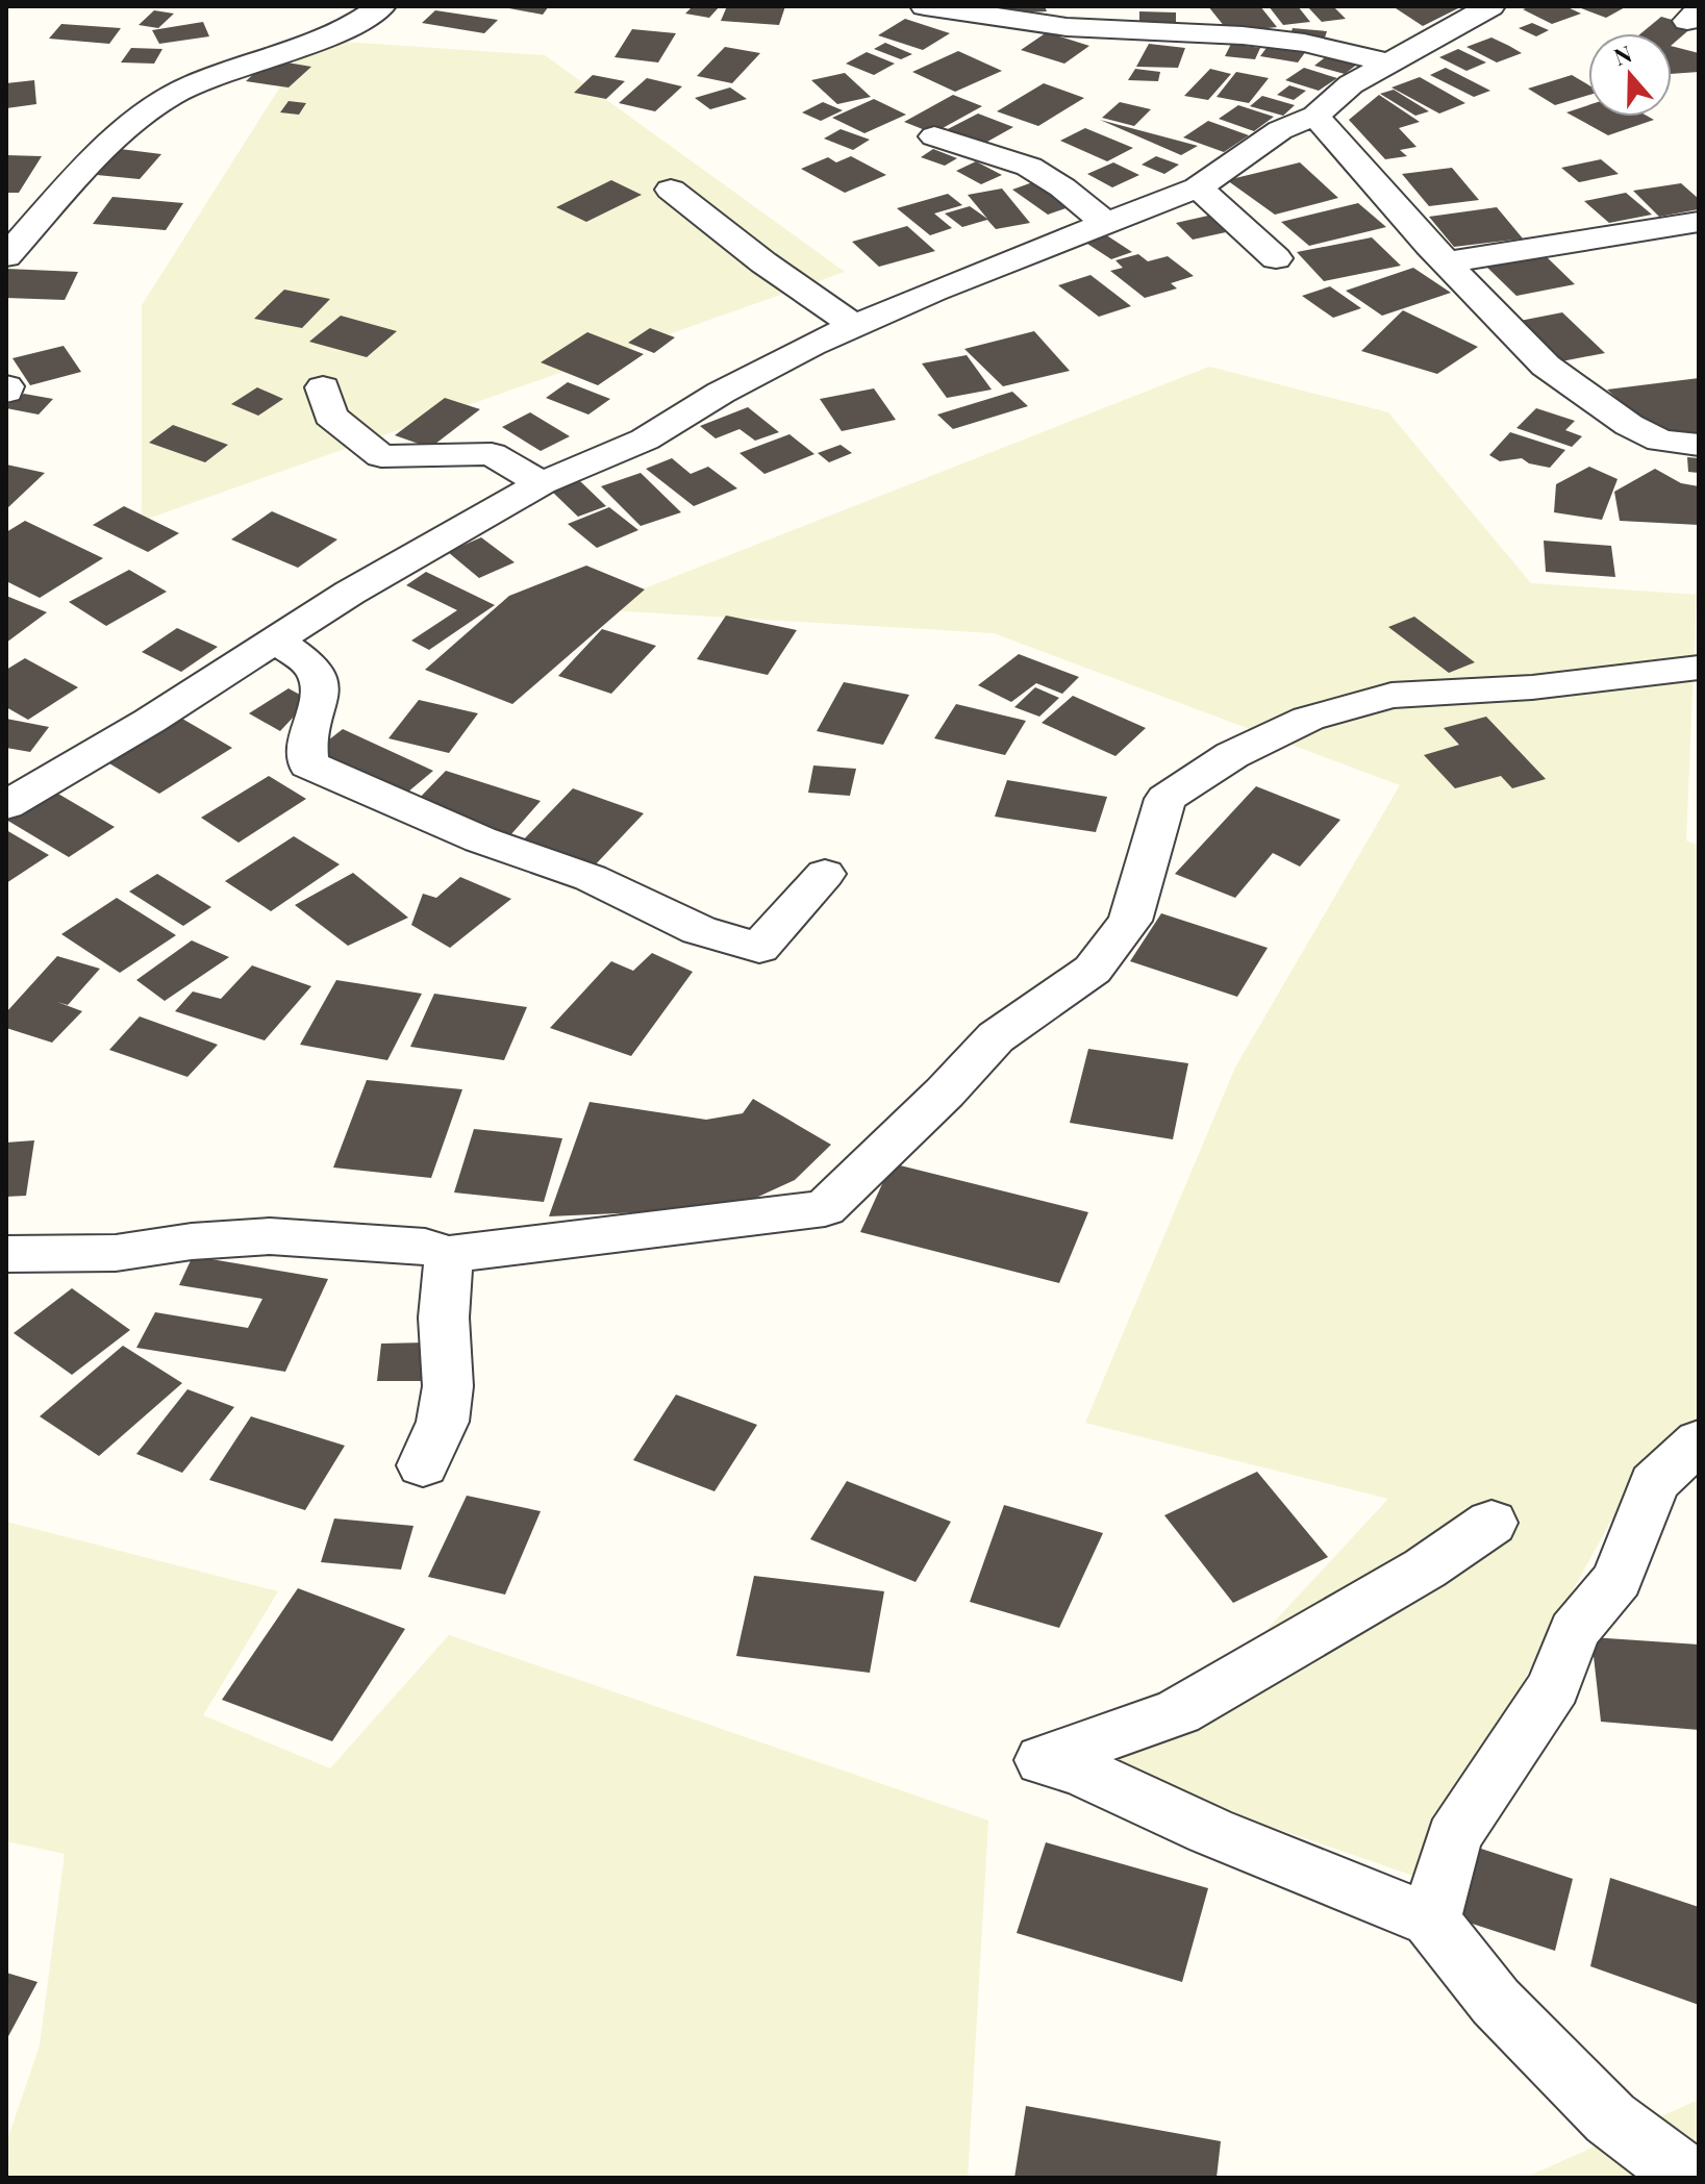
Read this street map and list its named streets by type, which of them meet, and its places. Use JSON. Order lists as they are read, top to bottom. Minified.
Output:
{"north":"top"}
